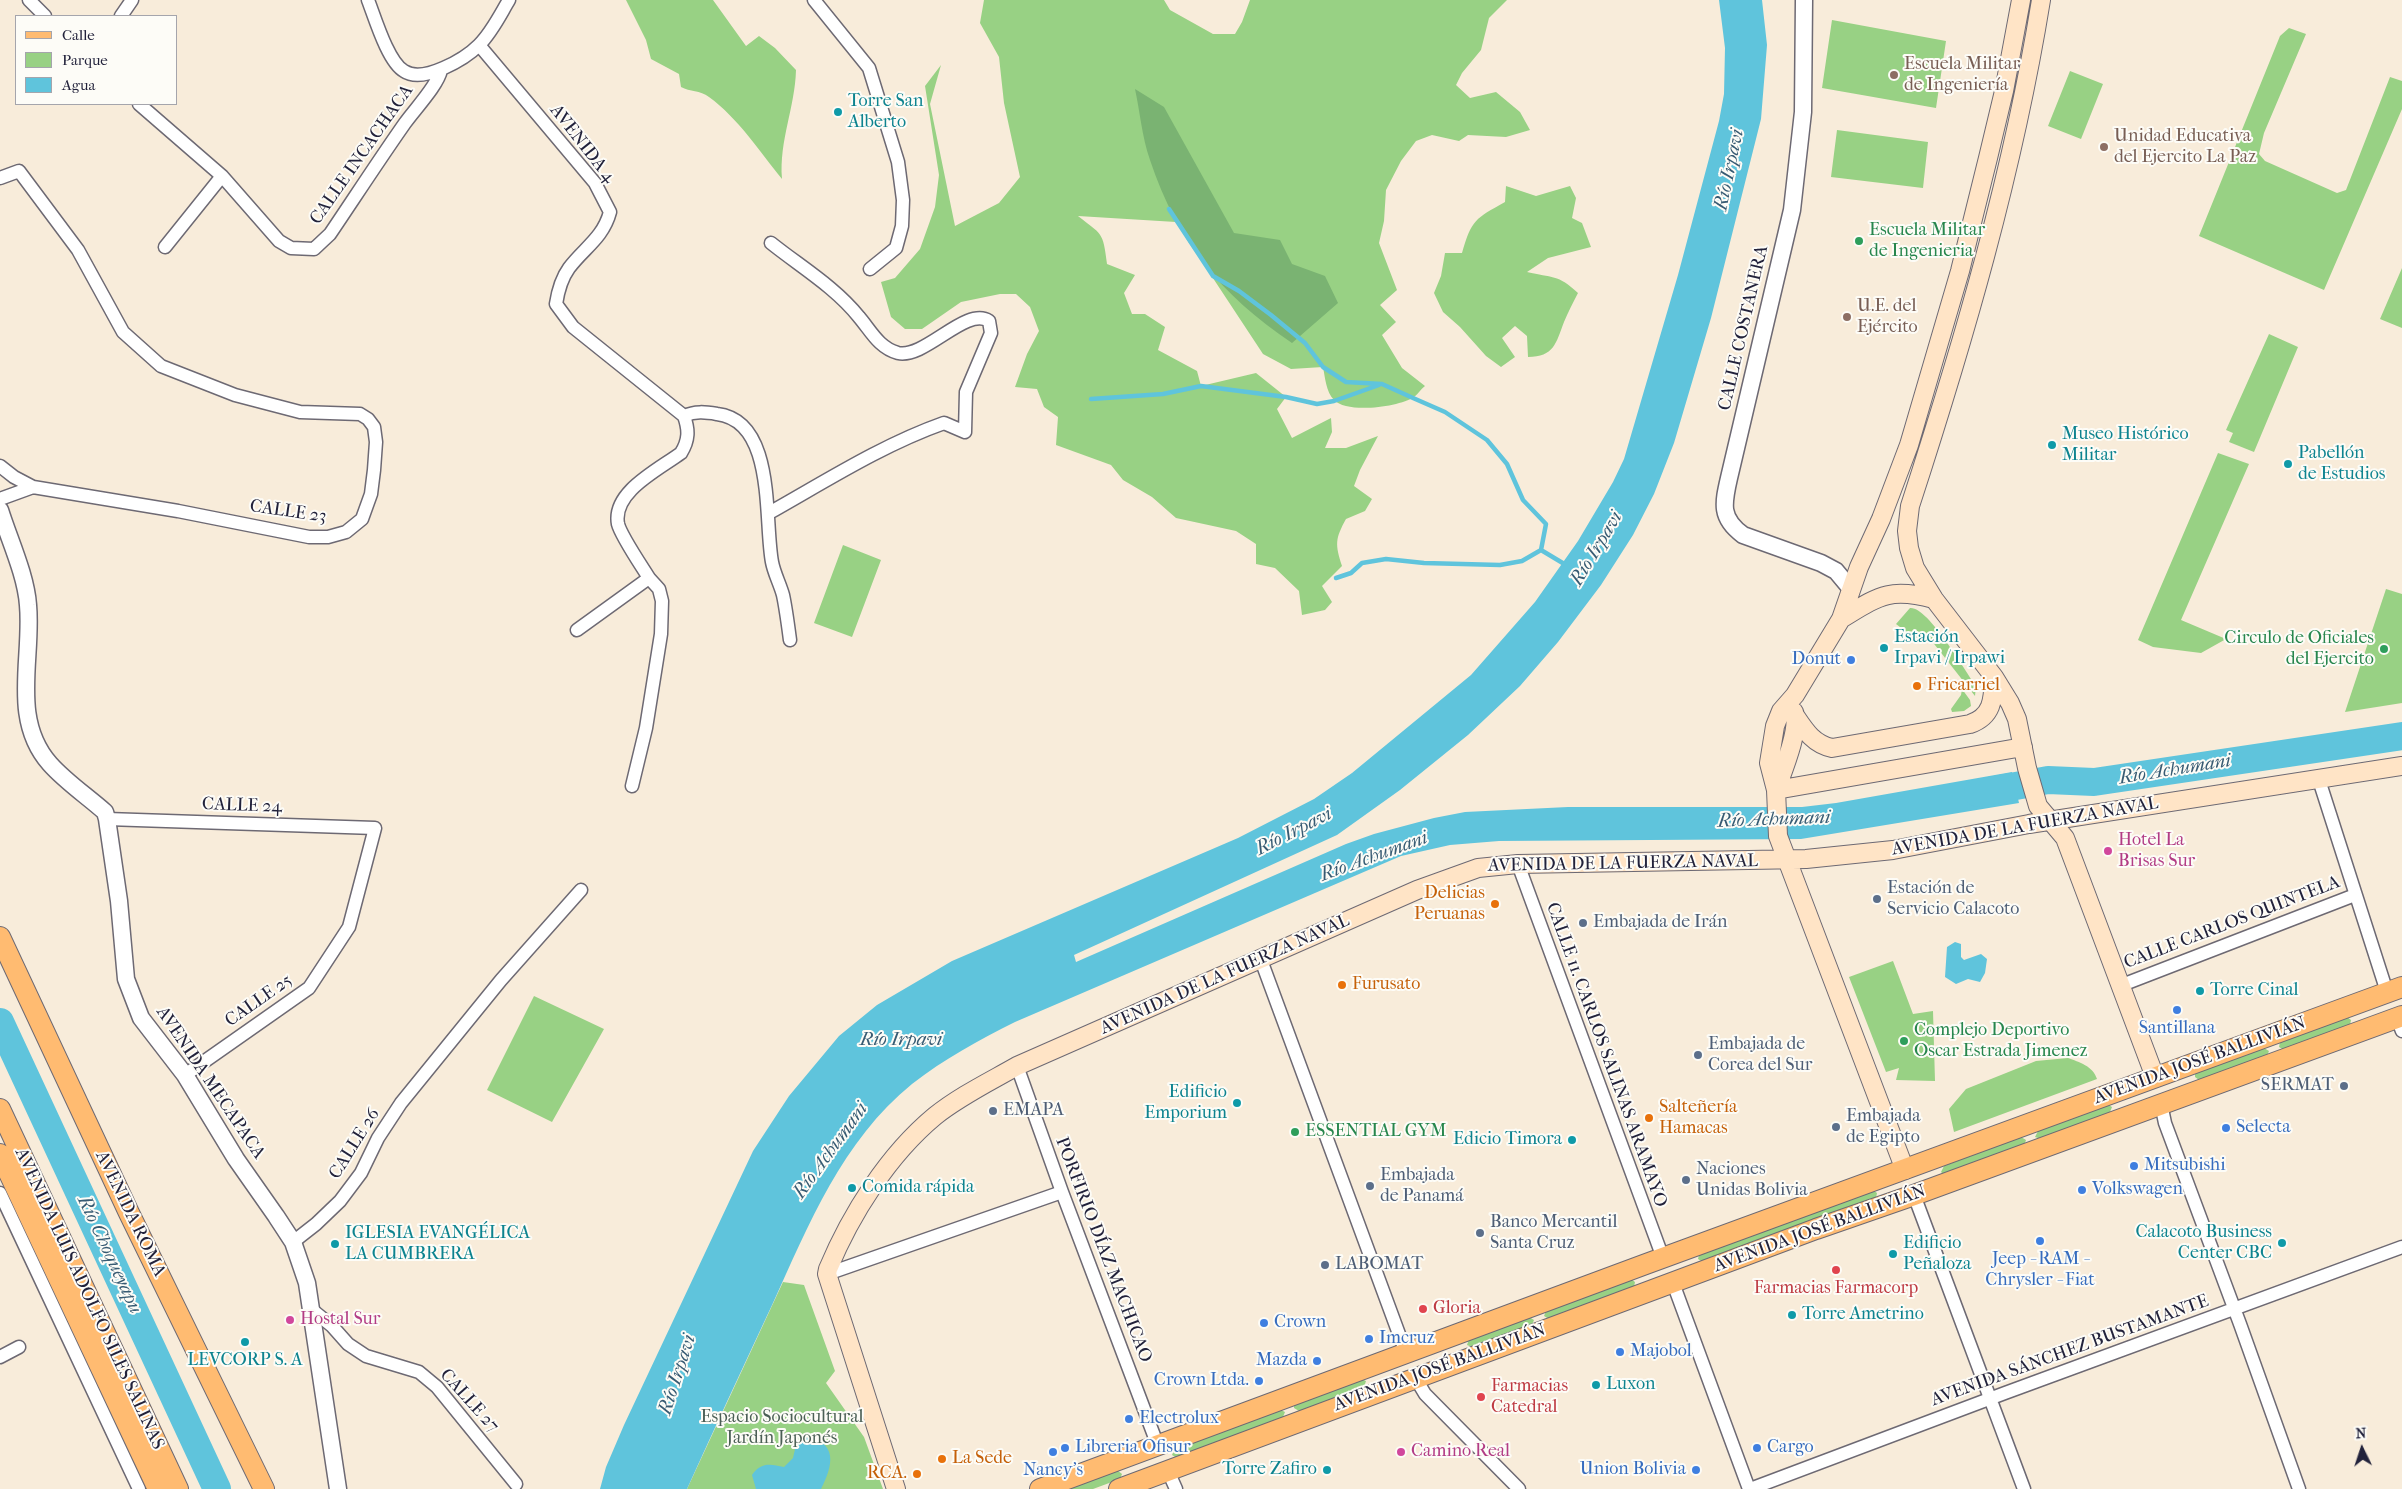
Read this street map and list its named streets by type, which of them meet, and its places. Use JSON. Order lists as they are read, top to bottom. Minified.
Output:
{"streets":{"main road":["AVENIDA DE LA FUERZA NAVAL","AVENIDA JOSÉ BALLIVIÁN","AVENIDA ROMA","AVENIDA LUIS ADOLFO SILES SALINAS"],"street":["AVENIDA 4","CALLE INCACHACA","CALLE COSTANERA","CALLE 23","CALLE 24","CALLE CARLOS QUINTELA","CALLE 25","CALLE 11. CARLOS SALINAS ARAMAYO","AVENIDA MECAPACA","CALLE 26","PORFIRIO DÍAZ MACHICAO","AVENIDA SÁNCHEZ BUSTAMANTE","CALLE 27"]},"crossings":[["CALLE 24","CALLE 25"],["CALLE 24","AVENIDA MECAPACA"],["AVENIDA DE LA FUERZA NAVAL","CALLE 11. CARLOS SALINAS ARAMAYO"],["AVENIDA DE LA FUERZA NAVAL","PORFIRIO DÍAZ MACHICAO"],["CALLE 25","AVENIDA MECAPACA"],["CALLE 11. CARLOS SALINAS ARAMAYO","AVENIDA JOSÉ BALLIVIÁN"],["AVENIDA JOSÉ BALLIVIÁN","PORFIRIO DÍAZ MACHICAO"],["AVENIDA MECAPACA","CALLE 26"],["AVENIDA MECAPACA","CALLE 27"]],"water":["Río Irpavi","Río Achumani","Río Choqueyapu"],"parks":["Espacio Sociocultural Jardín Japonés"],"places":["Escuela Militar de Ingeniería","Torre San Alberto","Unidad Educativa del Ejercito La Paz","Escuela Militar de Ingenieria","U.E. del Ejército","Museo Histórico Militar","Pabellón de Estudios","Estación Irpavi / Irpawi","Circulo de Oficiales del Ejercito","Donut","Fricarriel","Hotel La Brisas Sur","Estación de Servicio Calacoto","Delicias Peruanas","Embajada de Irán","Furusato","Torre Cinal","Santillana","Complejo Deportivo Oscar Estrada Jimenez","Embajada de Corea del Sur","SERMAT","Edificio Emporium","EMAPA","Salteñería Hamacas","Embajada de Egipto","Selecta","ESSENTIAL GYM","Edicio Timora","Mitsubishi","Naciones Unidas Bolivia","Embajada de Panamá","Comida rápida","Volkswagen","Banco Mercantil Santa Cruz","Jeep - RAM - Chrysler - Fiat","Calacoto Business Center CBC","IGLESIA EVANGÉLICA LA CUMBRERA","Edificio Peñaloza","LABOMAT","Farmacias Farmacorp","Gloria","Torre Ametrino","Hostal Sur","Crown","Imcruz","LEVCORP S. A","Majobol","Mazda","Crown Ltda.","Luxon","Farmacias Catedral","Electrolux","Libreria Ofisur","Cargo","Nancy's","Camino Real","La Sede","Torre Zafiro","Union Bolivia","RCA."],"legend":["Calle","Parque","Agua"],"north":"top"}
